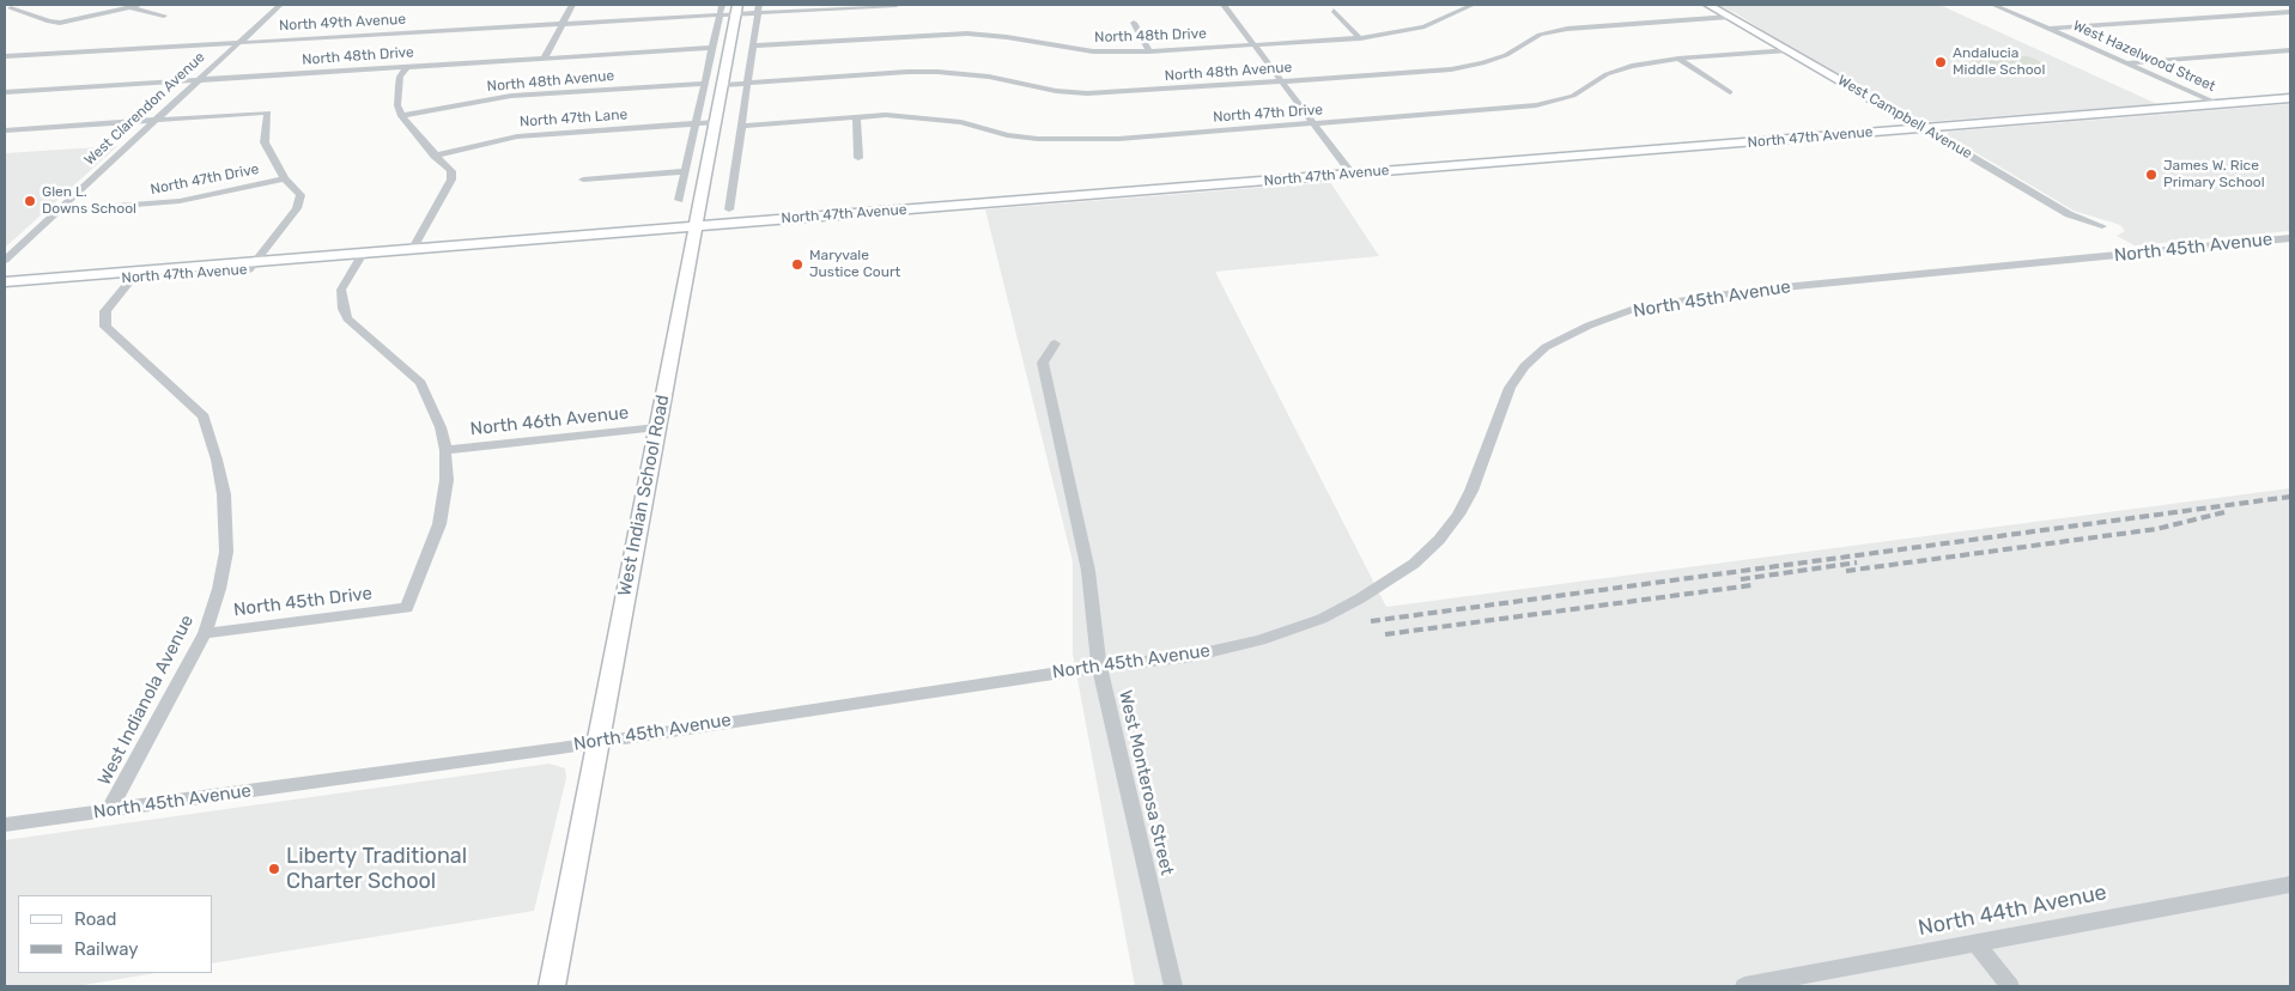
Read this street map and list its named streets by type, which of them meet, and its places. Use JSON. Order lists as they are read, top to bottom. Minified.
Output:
{"streets":{"street":["North 49th Avenue","North 48th Drive","West Hazelwood Street","North 48th Avenue","West Clarendon Avenue","North 47th Drive","West Campbell Avenue","North 47th Lane","North 47th Avenue","North 45th Avenue","North 46th Avenue","West Indian School Road","North 45th Drive","West Indianola Avenue","West Monterosa Street","North 44th Avenue"]},"crossings":[["North 49th Avenue","West Clarendon Avenue"],["North 49th Avenue","West Indian School Road"],["North 48th Drive","West Clarendon Avenue"],["West Hazelwood Street","North 47th Avenue"],["North 48th Avenue","West Campbell Avenue"],["North 48th Avenue","West Indian School Road"],["West Clarendon Avenue","North 47th Drive"],["North 47th Drive","West Campbell Avenue"],["West Campbell Avenue","North 47th Avenue"],["North 47th Lane","West Indian School Road"],["North 47th Avenue","West Indian School Road"],["North 47th Avenue","West Indianola Avenue"],["North 45th Avenue","West Indian School Road"],["North 45th Avenue","West Indianola Avenue"],["North 45th Avenue","West Monterosa Street"],["North 46th Avenue","West Indian School Road"],["North 46th Avenue","North 45th Drive"],["North 45th Drive","West Indianola Avenue"]],"places":["Andalucia Middle School","James W. Rice Primary School","Glen L. Downs School","Maryvale Justice Court","Liberty Traditional Charter School"],"legend":["Road","Railway"]}
